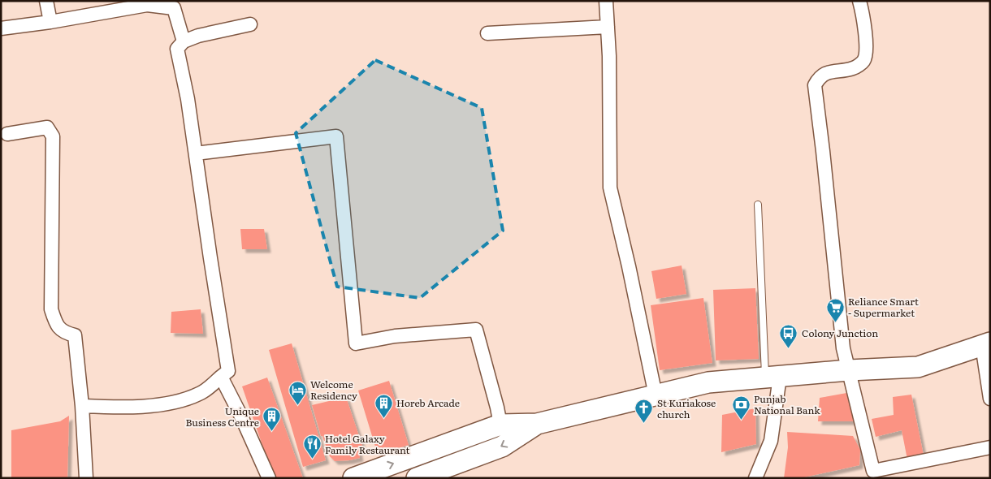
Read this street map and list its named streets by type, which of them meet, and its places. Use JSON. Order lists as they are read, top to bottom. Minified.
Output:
{"places":{"supermarket":["Reliance Smart - Supermarket"],"bus stop":["Colony Junction"],"hotel":["Welcome Residency"],"building":["Horeb Arcade","Unique Business Centre"],"bank":["Punjab National Bank"],"church":["St Kuriakose church"],"restaurant":["Hotel Galaxy Family Restaurant"]}}
